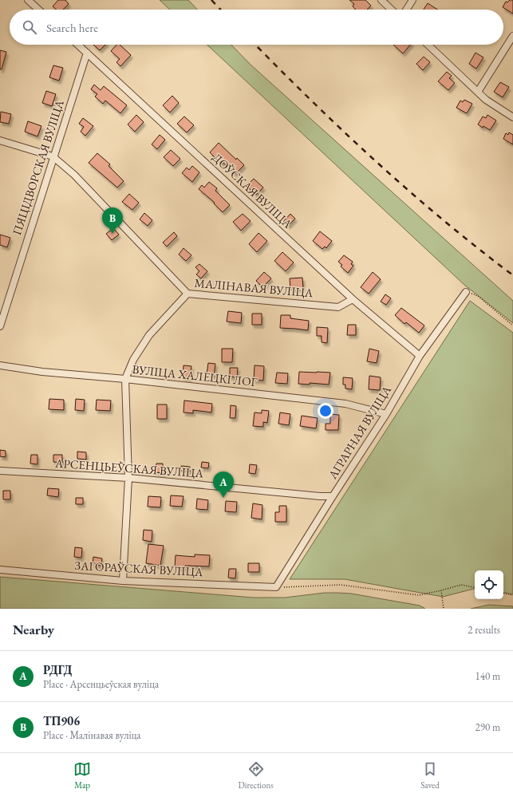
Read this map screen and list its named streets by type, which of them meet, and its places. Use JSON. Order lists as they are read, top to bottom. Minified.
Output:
{"streets":{"street":["ПЯЦІДВОРСКАЯ ВУЛІЦА","ДОЎСКАЯ ВУЛІЦА","МАЛІНАВАЯ ВУЛІЦА","ВУЛІЦА ХАЛЕЦКІ ЛОГ","АГРАРНАЯ ВУЛІЦА","АРСЕНЦЬЕЎСКАЯ ВУЛІЦА","ЗАГОРАЎСКАЯ ВУЛІЦА"]},"crossings":[["ПЯЦІДВОРСКАЯ ВУЛІЦА","ДОЎСКАЯ ВУЛІЦА"],["ПЯЦІДВОРСКАЯ ВУЛІЦА","МАЛІНАВАЯ ВУЛІЦА"],["ДОЎСКАЯ ВУЛІЦА","МАЛІНАВАЯ ВУЛІЦА"],["ДОЎСКАЯ ВУЛІЦА","АГРАРНАЯ ВУЛІЦА"],["ВУЛІЦА ХАЛЕЦКІ ЛОГ","АГРАРНАЯ ВУЛІЦА"],["АГРАРНАЯ ВУЛІЦА","АРСЕНЦЬЕЎСКАЯ ВУЛІЦА"],["АГРАРНАЯ ВУЛІЦА","ЗАГОРАЎСКАЯ ВУЛІЦА"]],"page":{"search":"Search here","pins":["B","A"],"heading":["Nearby","2 results"],"list":[{"mark":"A","name":"РДГД","note":"Place · Арсенцьеўская вуліца","value":"140 m"},{"mark":"B","name":"ТП906","note":"Place · Малінавая вуліца","value":"290 m"}],"nav":["Map","Directions","Saved"]}}
